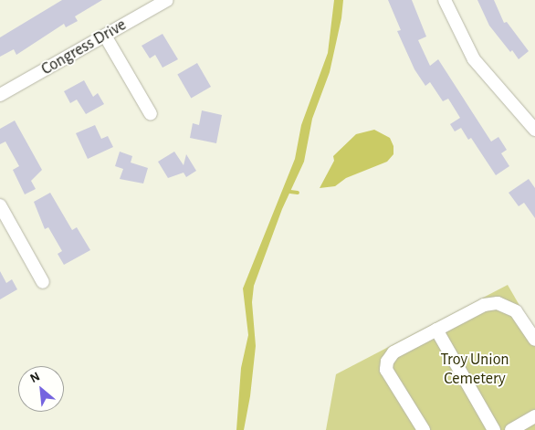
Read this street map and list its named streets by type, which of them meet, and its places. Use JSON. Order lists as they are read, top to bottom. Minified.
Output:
{"streets":{"street":["Congress Drive"]},"parks":["Troy Union Cemetery"],"north":"top left"}
